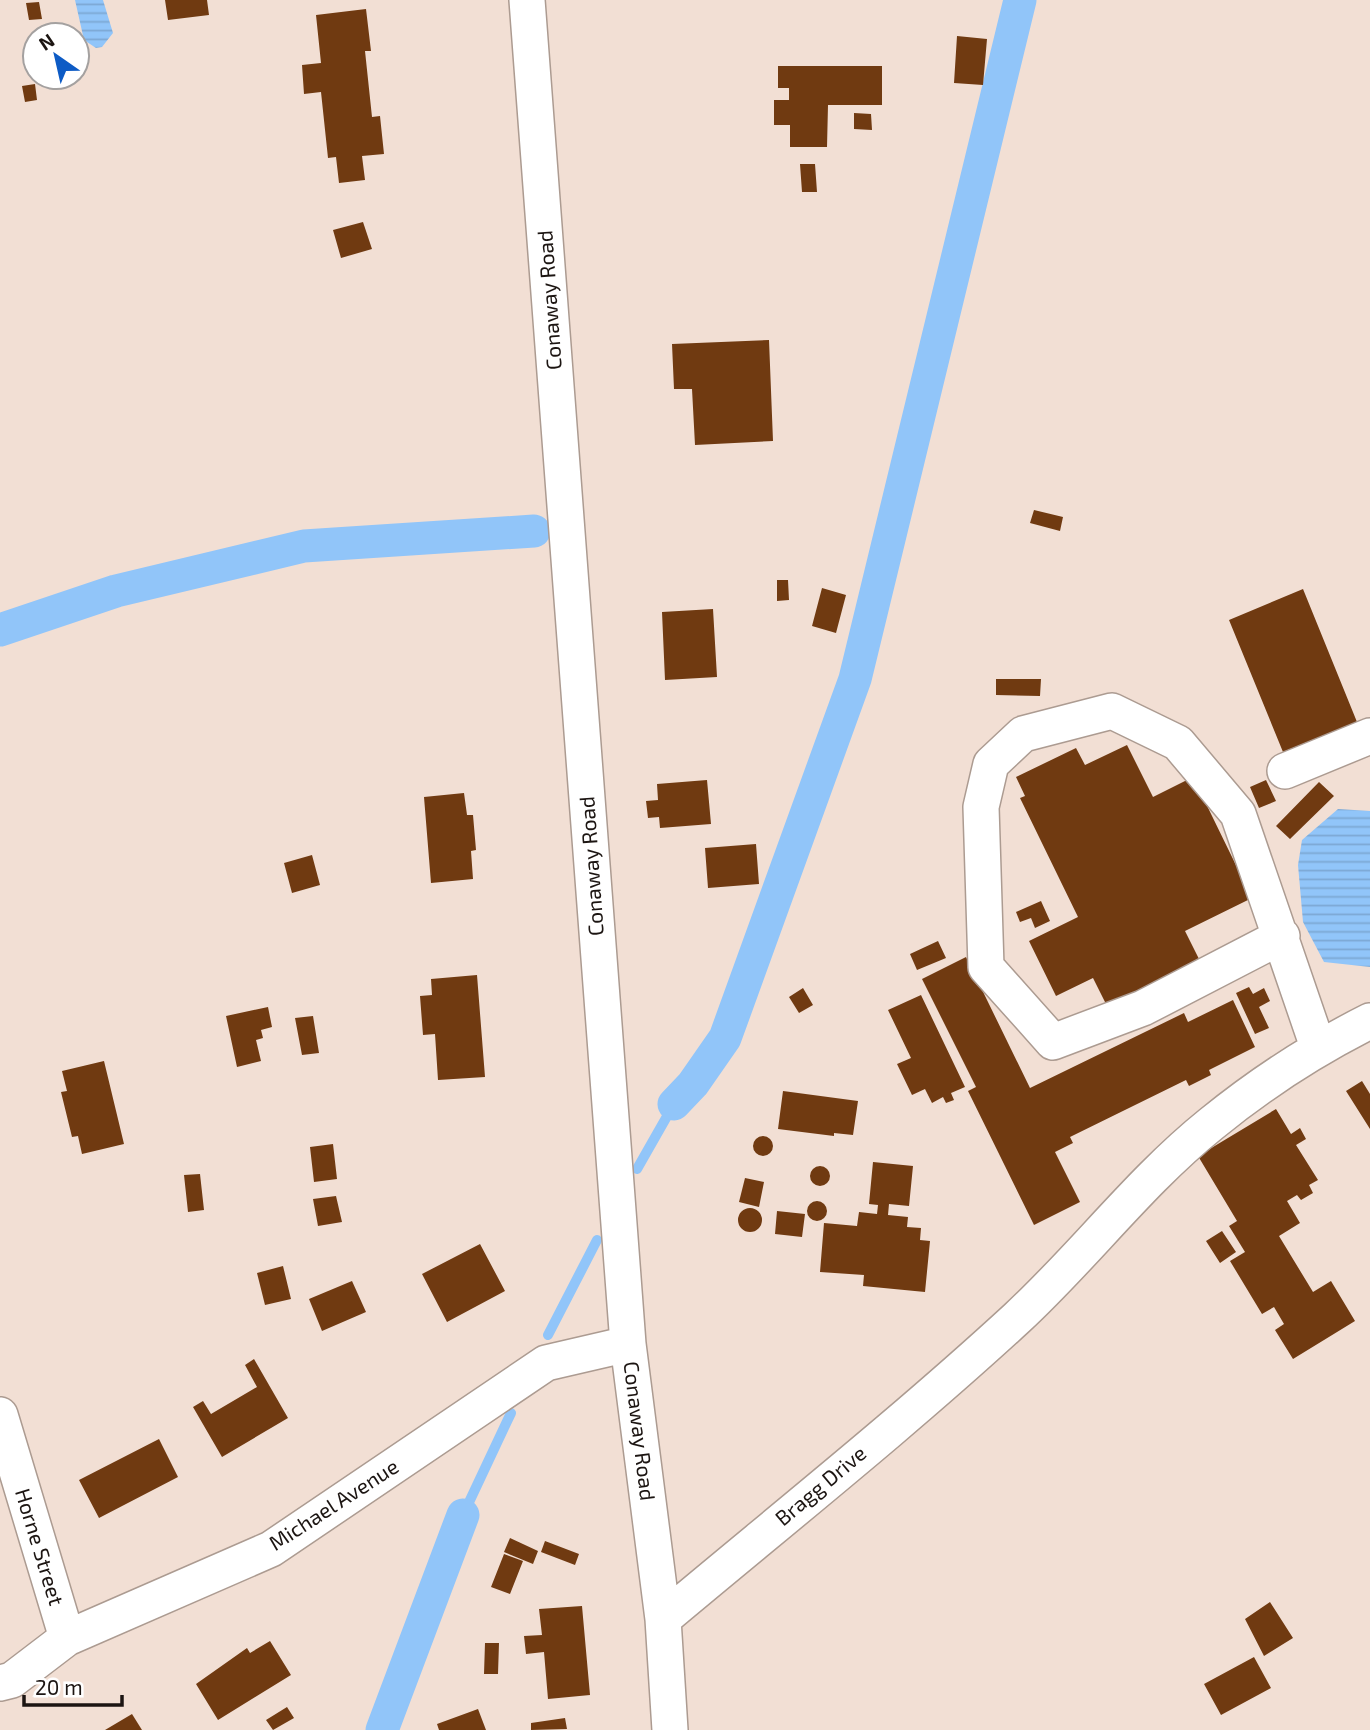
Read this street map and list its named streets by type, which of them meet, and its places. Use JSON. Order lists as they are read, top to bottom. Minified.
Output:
{"streets":{"street":["Conaway Road","Bragg Drive","Michael Avenue","Horne Street"]},"crossings":[["Conaway Road","Bragg Drive"],["Conaway Road","Michael Avenue"],["Michael Avenue","Horne Street"]],"scale_bar":"20 m","north":"top left"}
